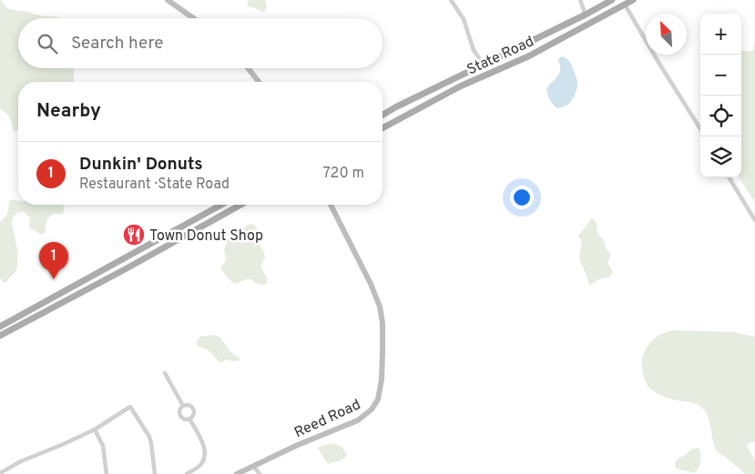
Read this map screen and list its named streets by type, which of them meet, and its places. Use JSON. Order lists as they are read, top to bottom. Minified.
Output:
{"streets":{"main road":["State Road"],"street":["Reed Road"]},"places":{"restaurant":["Town Donut Shop"]},"north":"top left","page":{"map_buttons":["+","−"],"search":"Search here","heading":"Nearby","list":[{"mark":"1","name":"Dunkin' Donuts","note":"Restaurant · State Road","value":"720 m"}],"pins":"1"}}
